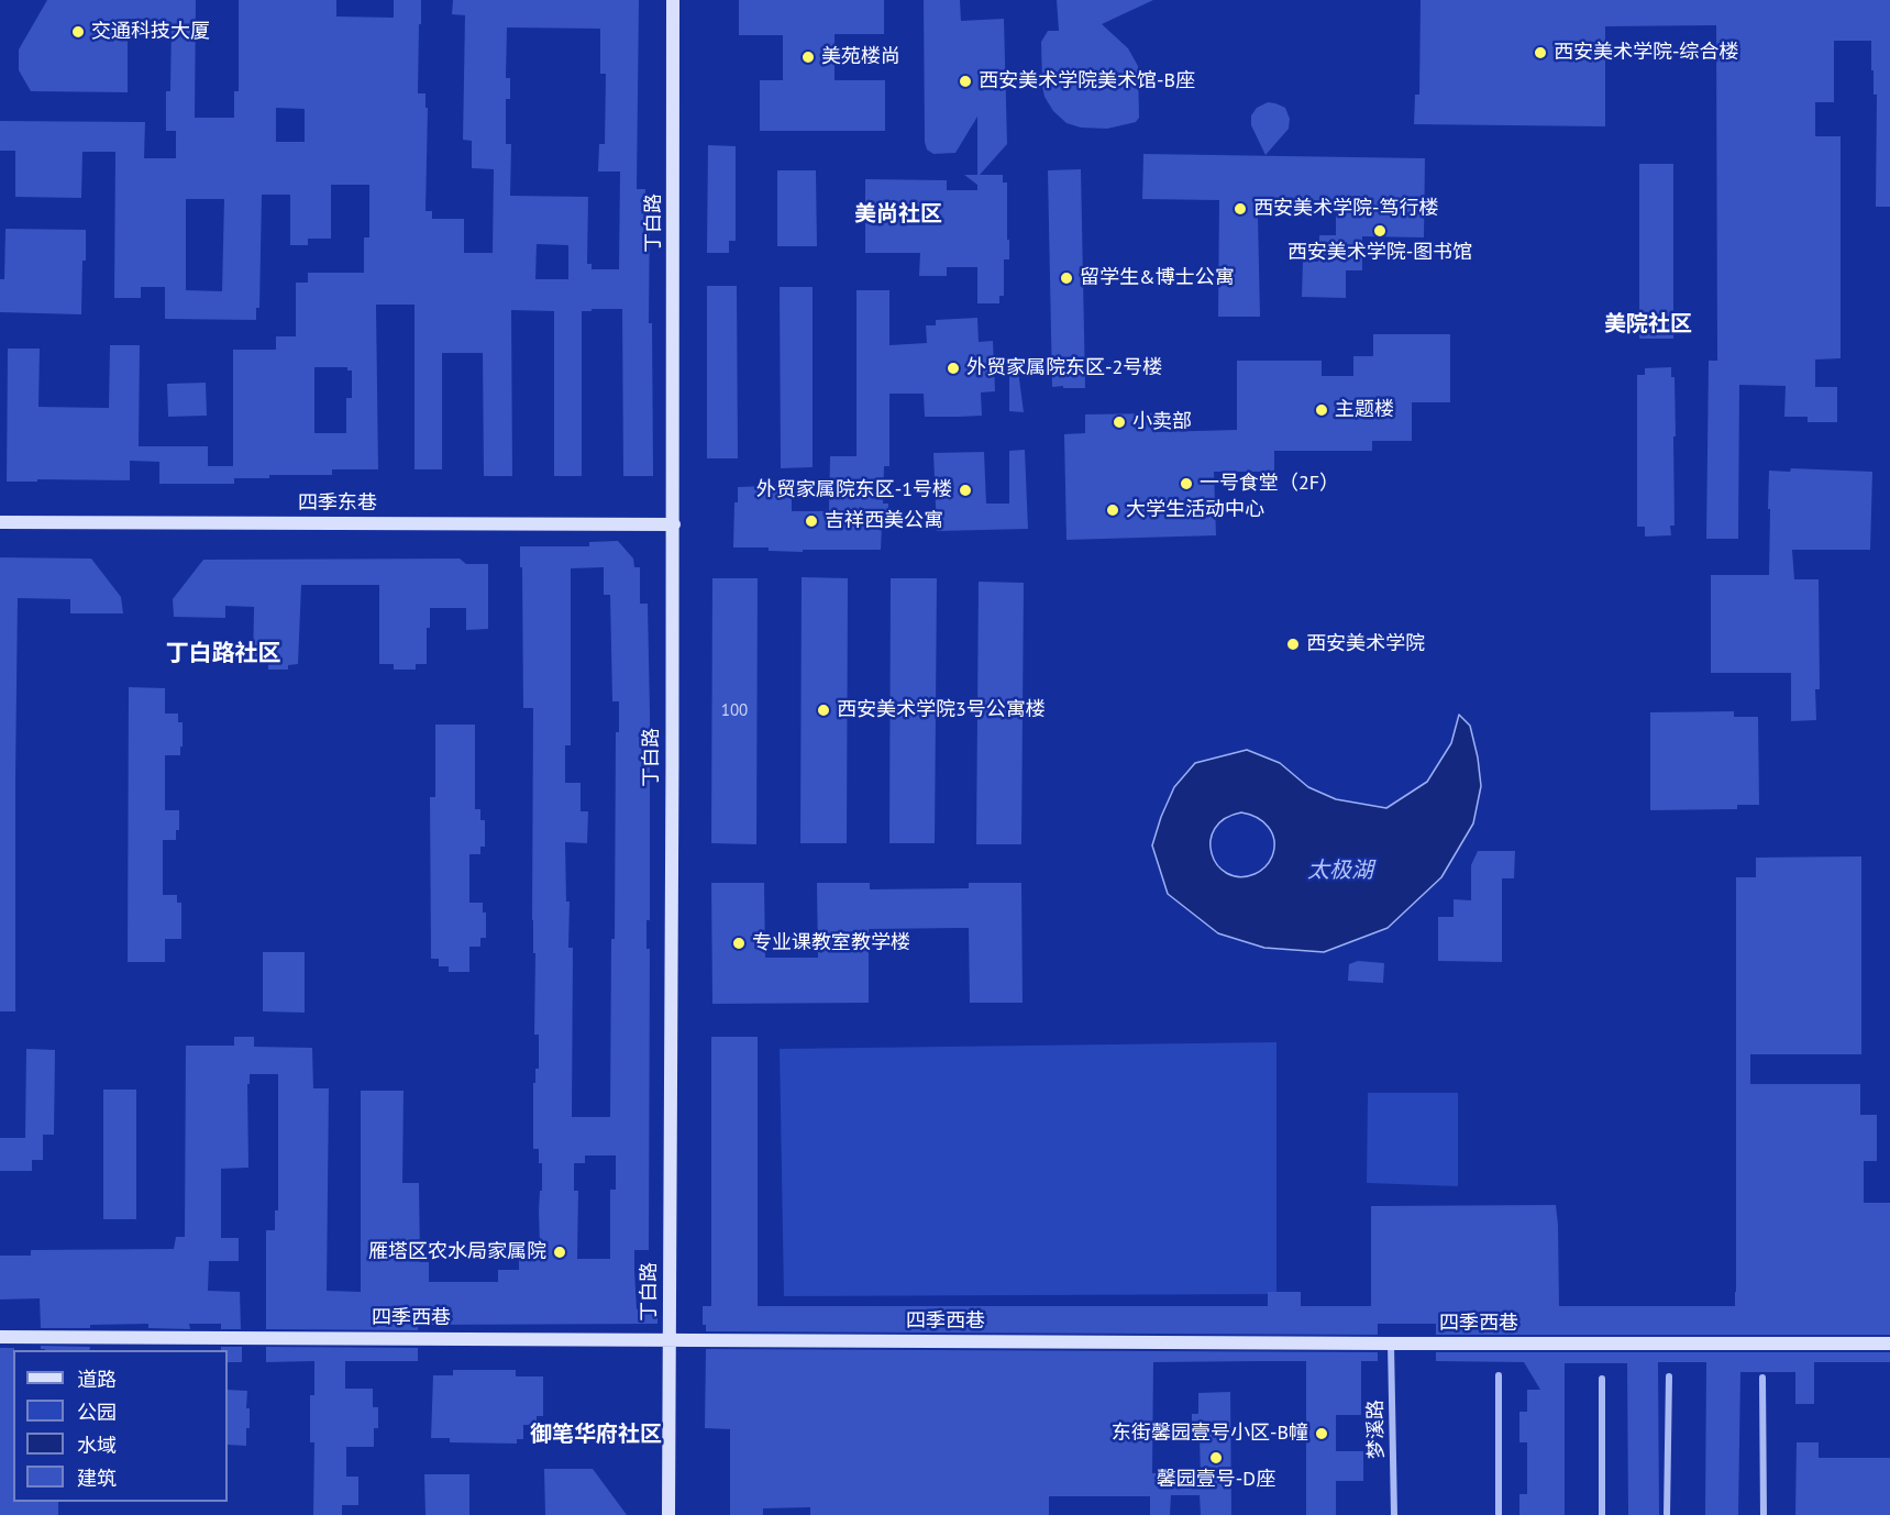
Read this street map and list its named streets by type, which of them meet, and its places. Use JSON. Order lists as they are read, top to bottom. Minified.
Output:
{"streets":{"street":["丁白路","四季东巷","四季西巷","梦溪路"]},"crossings":[["丁白路","四季东巷"],["丁白路","四季西巷"],["四季西巷","梦溪路"]],"districts":["美尚社区","美院社区","丁白路社区","御笔华府社区"],"water":["太极湖"],"places":["交通科技大厦","西安美术学院-综合楼","美苑楼尚","西安美术学院美术馆-B座","西安美术学院-笃行楼","西安美术学院-图书馆","留学生&博士公寓","外贸家属院东区-2号楼","主题楼","小卖部","一号食堂（2F）","外贸家属院东区-1号楼","大学生活动中心","吉祥西美公寓","西安美术学院","西安美术学院3号公寓楼","专业课教室教学楼","雁塔区农水局家属院","东街馨园壹号小区-B幢","馨园壹号-D座"],"house_numbers":["100"],"legend":["道路","公园","水域","建筑"]}
